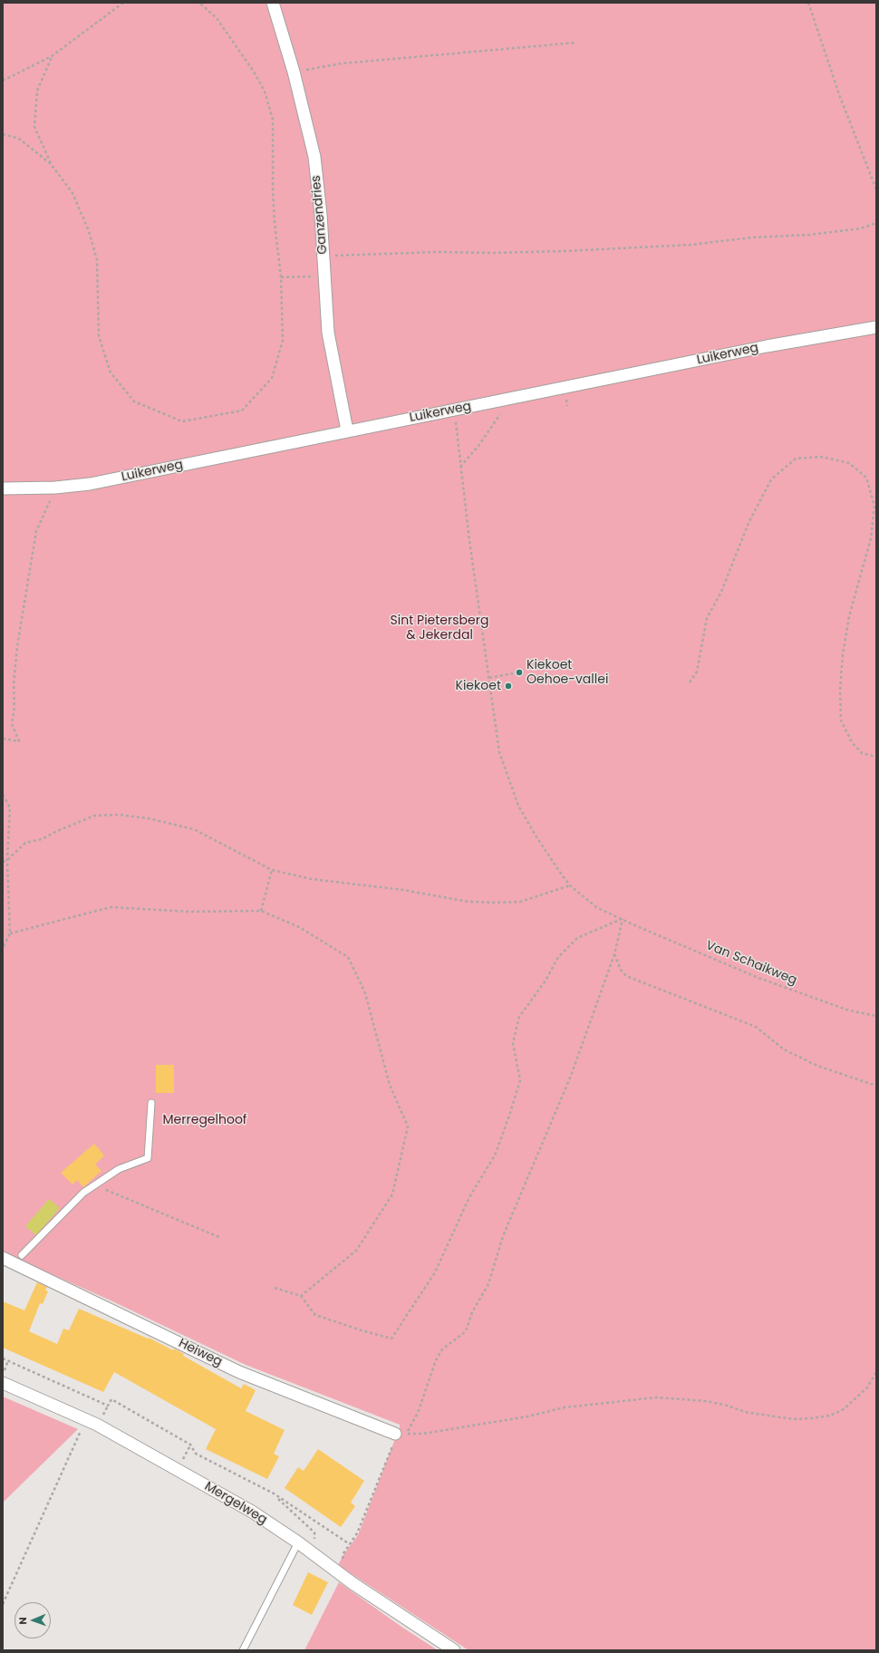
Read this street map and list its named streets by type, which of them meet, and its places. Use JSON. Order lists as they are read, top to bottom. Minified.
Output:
{"streets":{"street":["Ganzendries","Luikerweg","Heiweg","Mergelweg"],"path":["Van Schaikweg"]},"crossings":[["Ganzendries","Luikerweg"],["Luikerweg","Van Schaikweg"]],"parks":["Sint Pietersberg & Jekerdal","Merregelhoof"],"places":["Kiekoet Oehoe-vallei","Kiekoet"],"north":"left"}
